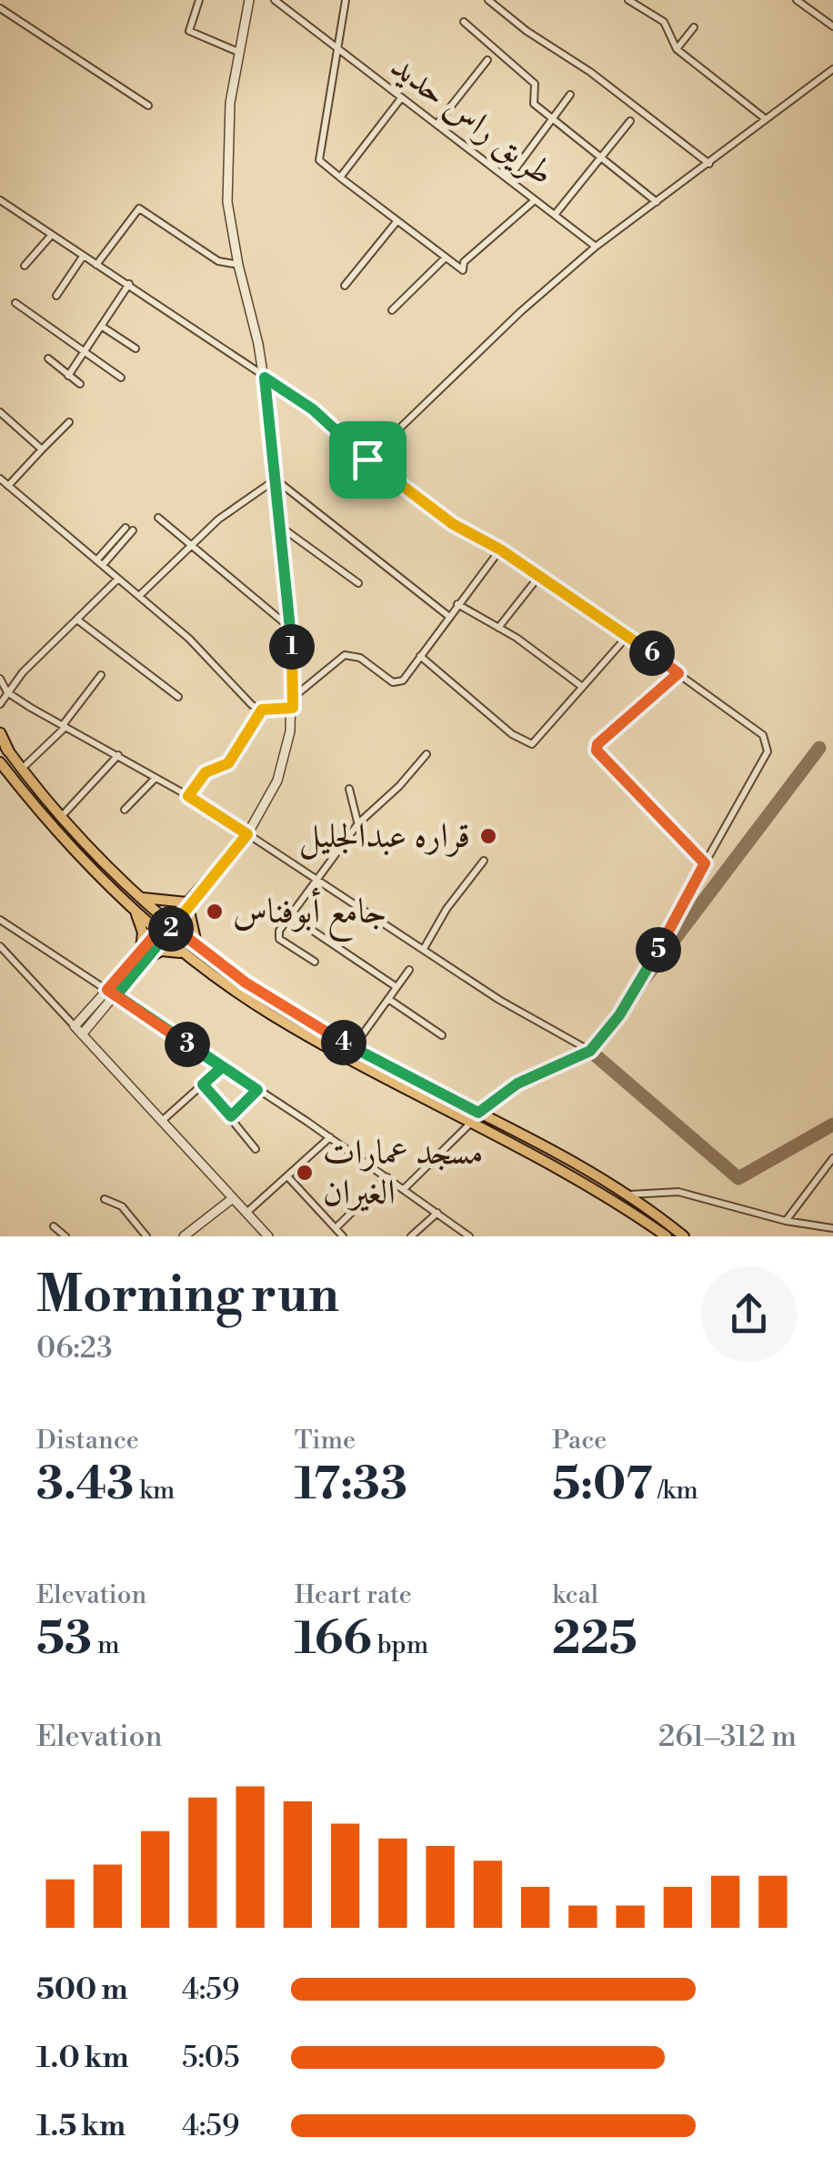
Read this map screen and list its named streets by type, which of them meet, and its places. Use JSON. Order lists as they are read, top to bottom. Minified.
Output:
{"streets":{"street":["طريق راس حديد"]},"places":["قراره عبدالجليل","جامع أبوفناس","مسجد عمارات الغيران"],"page":{"pins":["1","6","2","5","4","3"],"heading":["Morning run","06:23"],"stats":[["Distance","3.43 km"],["Time","17:33"],["Pace","5:07 /km"],["Elevation","53 m"],["Heart rate","166 bpm"],["kcal","225"]],"chart":["Elevation","261–312 m"],"list":[{"name":"500 m","note":"4:59"},{"name":"1.0 km","note":"5:05"},{"name":"1.5 km","note":"4:59"}]}}
